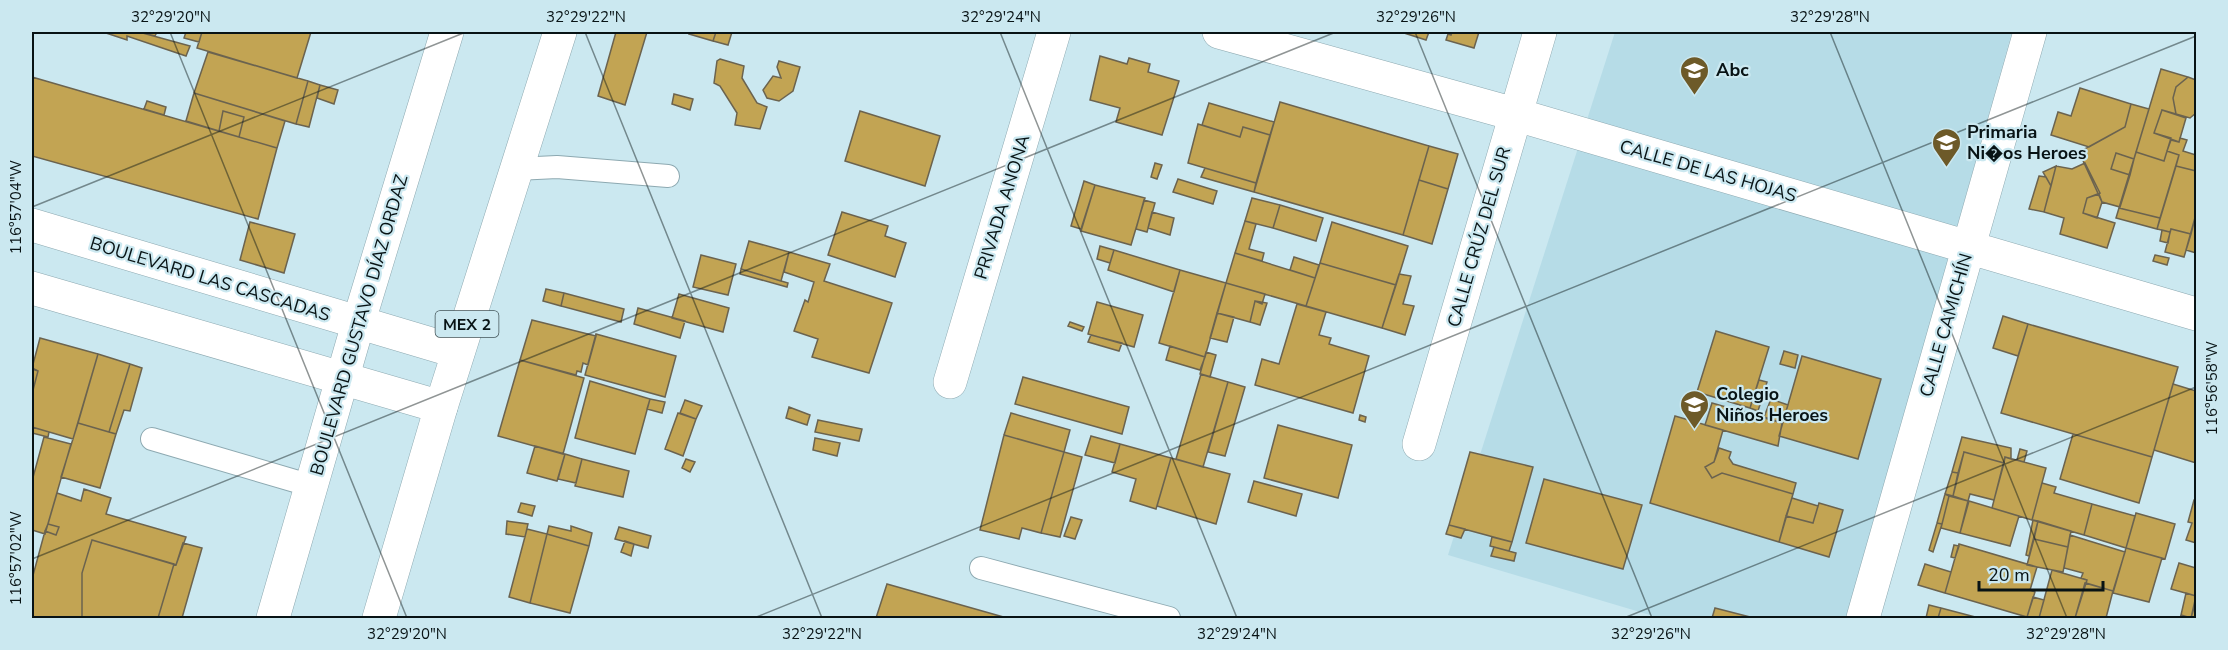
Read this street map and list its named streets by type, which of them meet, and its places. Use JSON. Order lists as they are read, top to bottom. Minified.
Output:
{"streets":{"street":["CALLE DE LAS HOJAS","PRIVADA ANONA","CALLE CRÚZ DEL SUR","BOULEVARD LAS CASCADAS","MEX 2","BOULEVARD GUSTAVO DÍAZ ORDAZ","CALLE CAMICHÍN"]},"crossings":[["CALLE DE LAS HOJAS","CALLE CRÚZ DEL SUR"],["CALLE DE LAS HOJAS","CALLE CAMICHÍN"],["BOULEVARD LAS CASCADAS","MEX 2"],["BOULEVARD LAS CASCADAS","BOULEVARD GUSTAVO DÍAZ ORDAZ"]],"places":{"school or university":["Abc","Primaria Ni�os Heroes","Colegio Niños Heroes"]},"scale_bar":"20 m","coordinates":["32°29'20\"N","32°29'22\"N","32°29'24\"N","32°29'26\"N","32°29'28\"N","116°57'04\"W","116°56'58\"W","116°57'02\"W"]}
